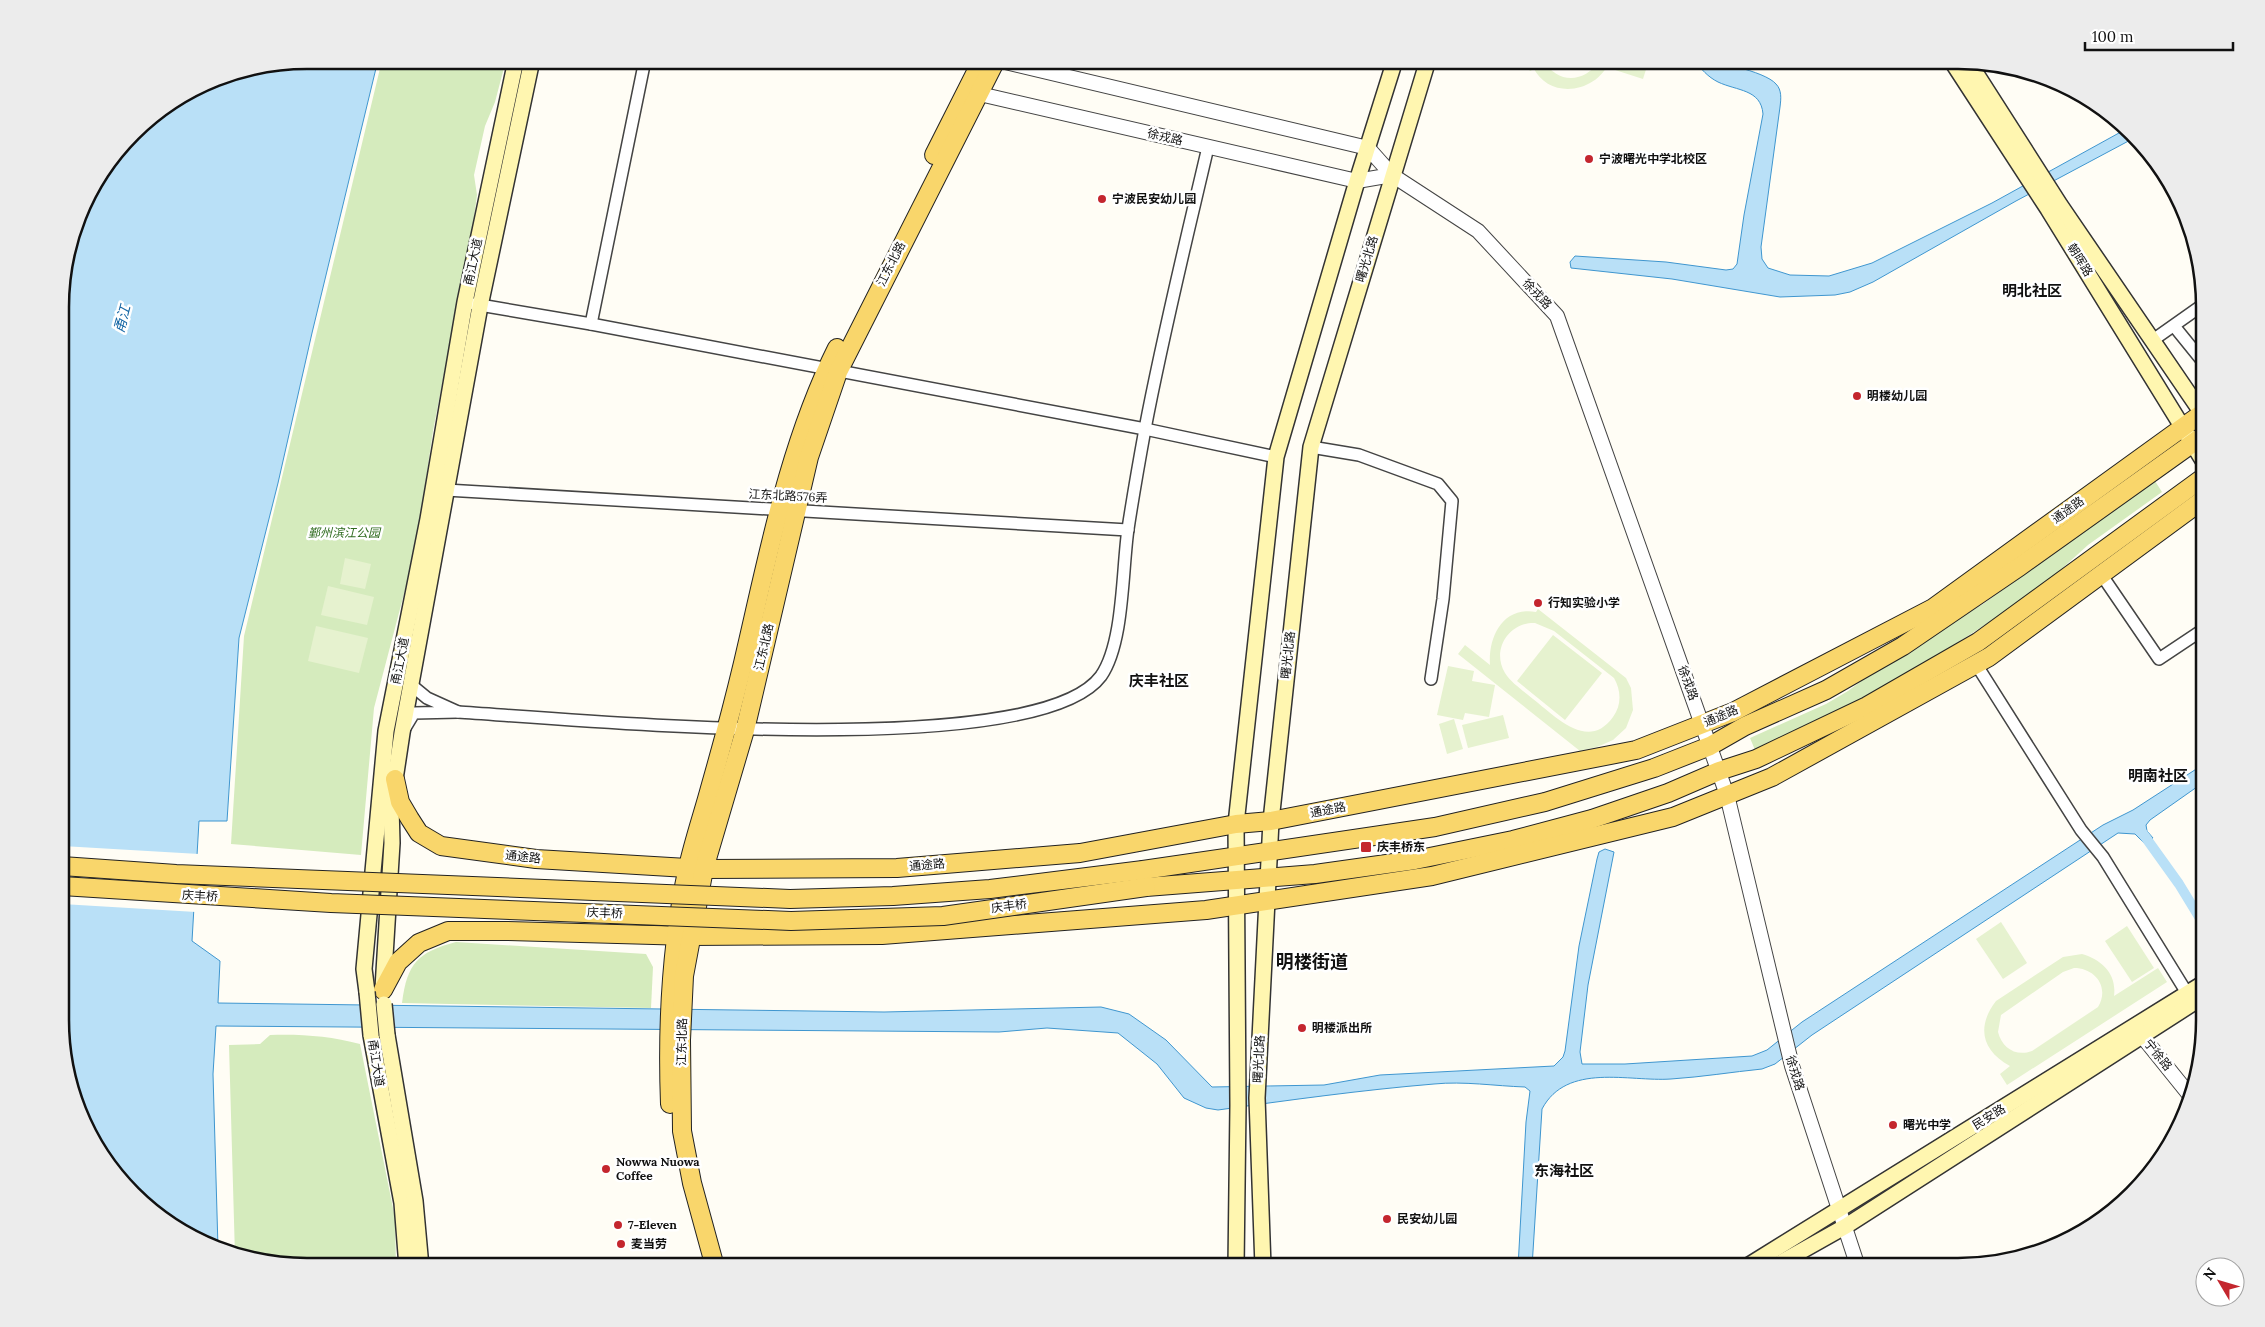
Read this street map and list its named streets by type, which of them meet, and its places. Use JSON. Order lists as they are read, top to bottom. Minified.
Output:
{"streets":{"main road":["曙光北路","朝晖路","甬江大道","江东北路","通途路","庆丰桥","民安路"],"street":["徐戎路","江东北路576弄","宁徐路"]},"crossings":[["徐戎路","曙光北路"],["徐戎路","江东北路"],["徐戎路","通途路"],["徐戎路","民安路"],["曙光北路","通途路"],["朝晖路","通途路"],["甬江大道","江东北路576弄"],["甬江大道","通途路"],["江东北路","江东北路576弄"],["江东北路","通途路"],["通途路","庆丰桥"],["宁徐路","民安路"]],"districts":["明北社区","庆丰社区","明南社区","明楼街道","东海社区"],"water":["甬江"],"parks":["鄞州滨江公园"],"places":{"other":["宁波曙光中学北校区","宁波民安幼儿园","明楼幼儿园","行知实验小学","明楼派出所","曙光中学","Nowwa Nuowa Coffee","民安幼儿园","7-Eleven","麦当劳"],"transit":["庆丰桥东"]},"scale_bar":"100 m","north":"top left"}
